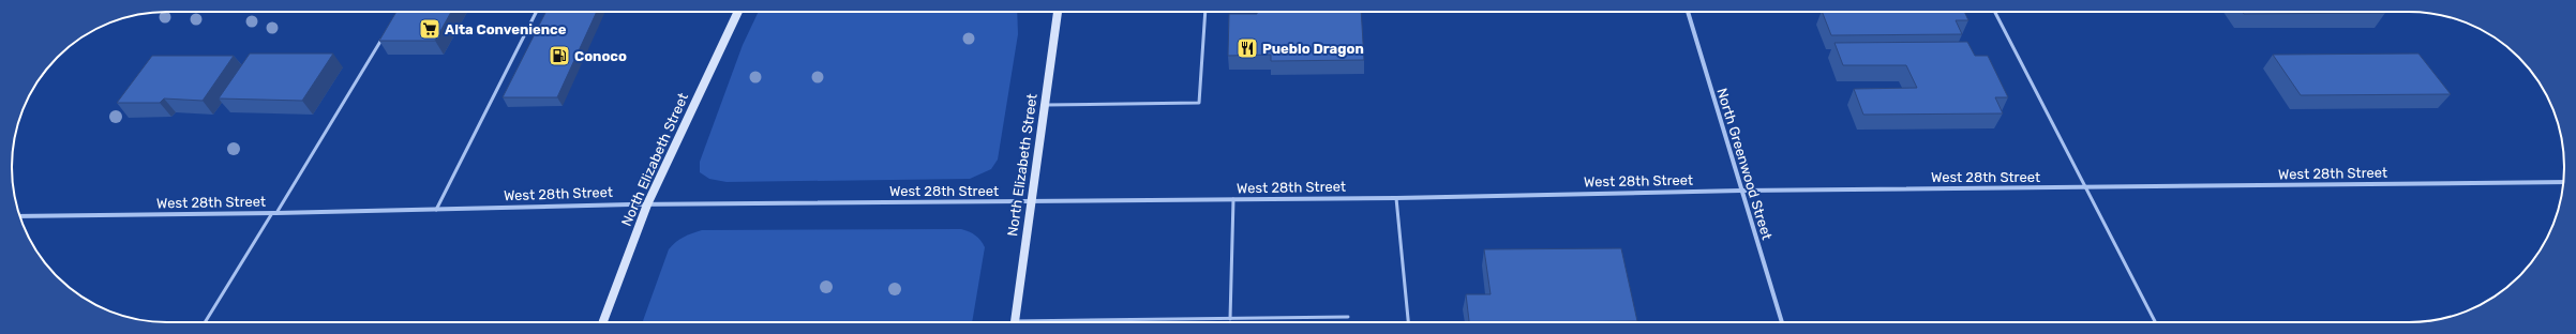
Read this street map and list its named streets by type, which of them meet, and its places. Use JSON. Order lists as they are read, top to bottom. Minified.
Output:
{"streets":{"main road":["North Elizabeth Street"],"street":["North Greenwood Street","West 28th Street"]},"crossings":[["North Elizabeth Street","West 28th Street"],["North Greenwood Street","West 28th Street"]],"places":{"supermarket":["Alta Convenience"],"restaurant":["Pueblo Dragon"],"fuel station":["Conoco"]}}
